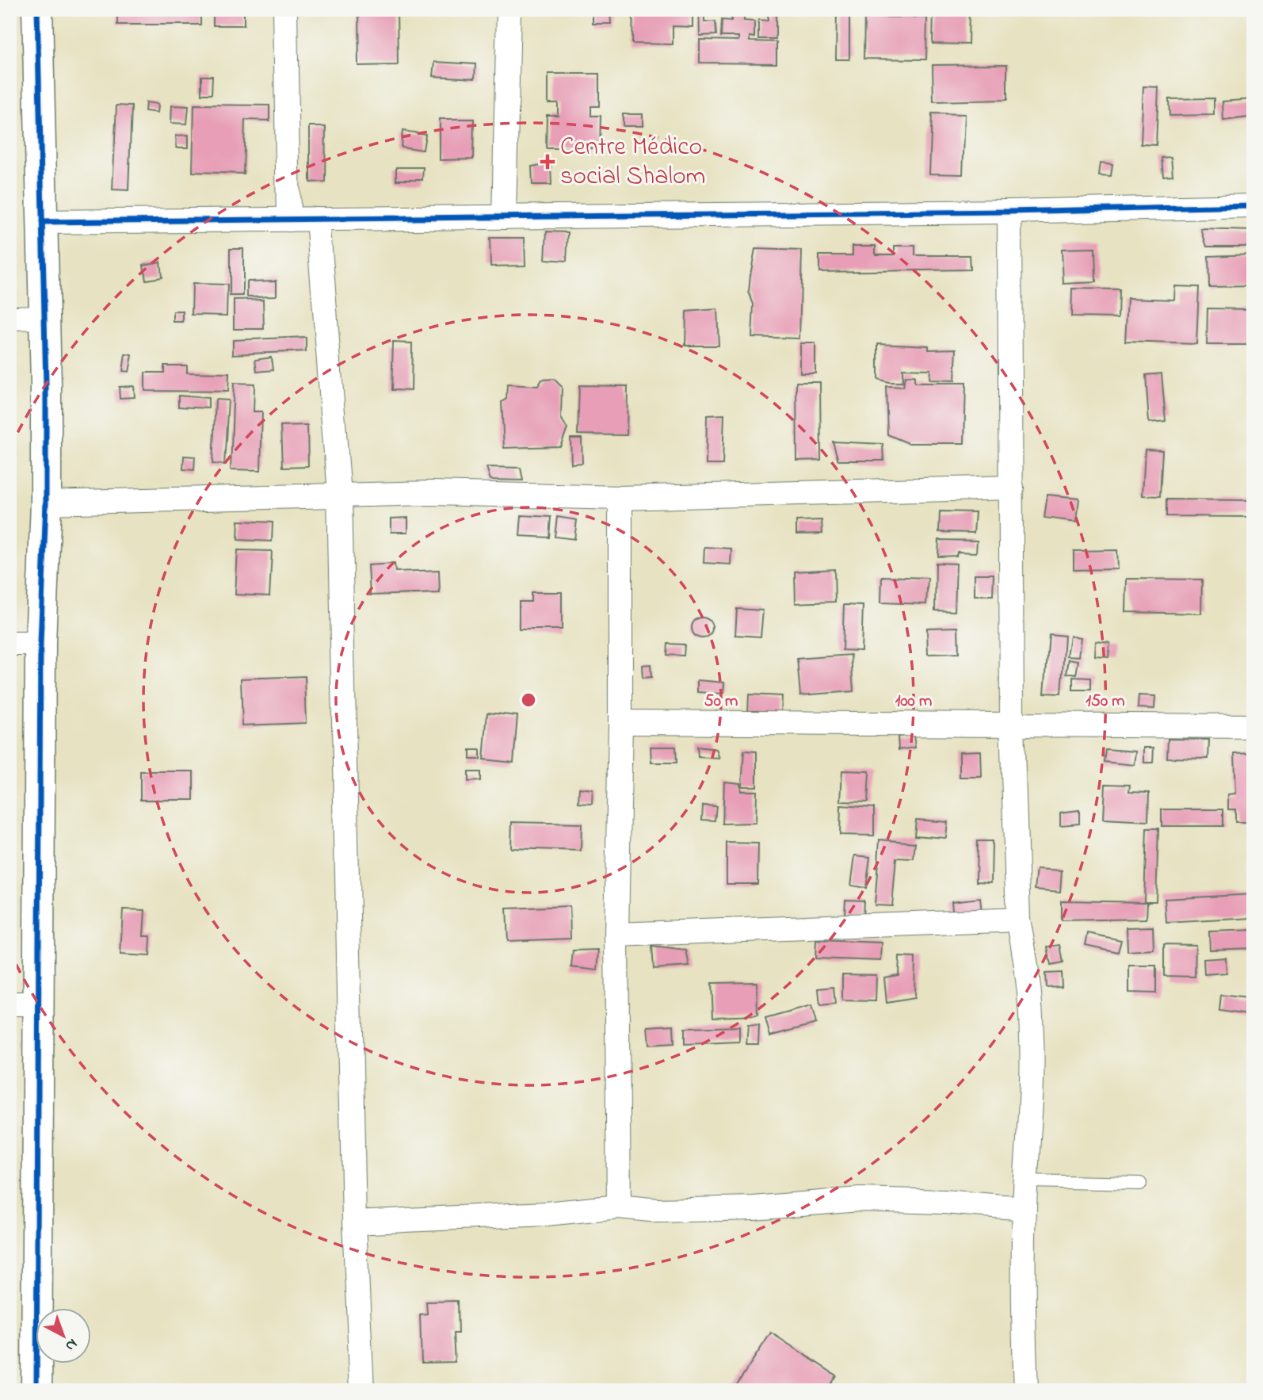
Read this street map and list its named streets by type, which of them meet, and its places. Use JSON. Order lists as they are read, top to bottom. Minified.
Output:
{"places":{"health":["Centre Médico social Shalom"]},"north":"bottom right","rings":["50 m","100 m","150 m"]}
